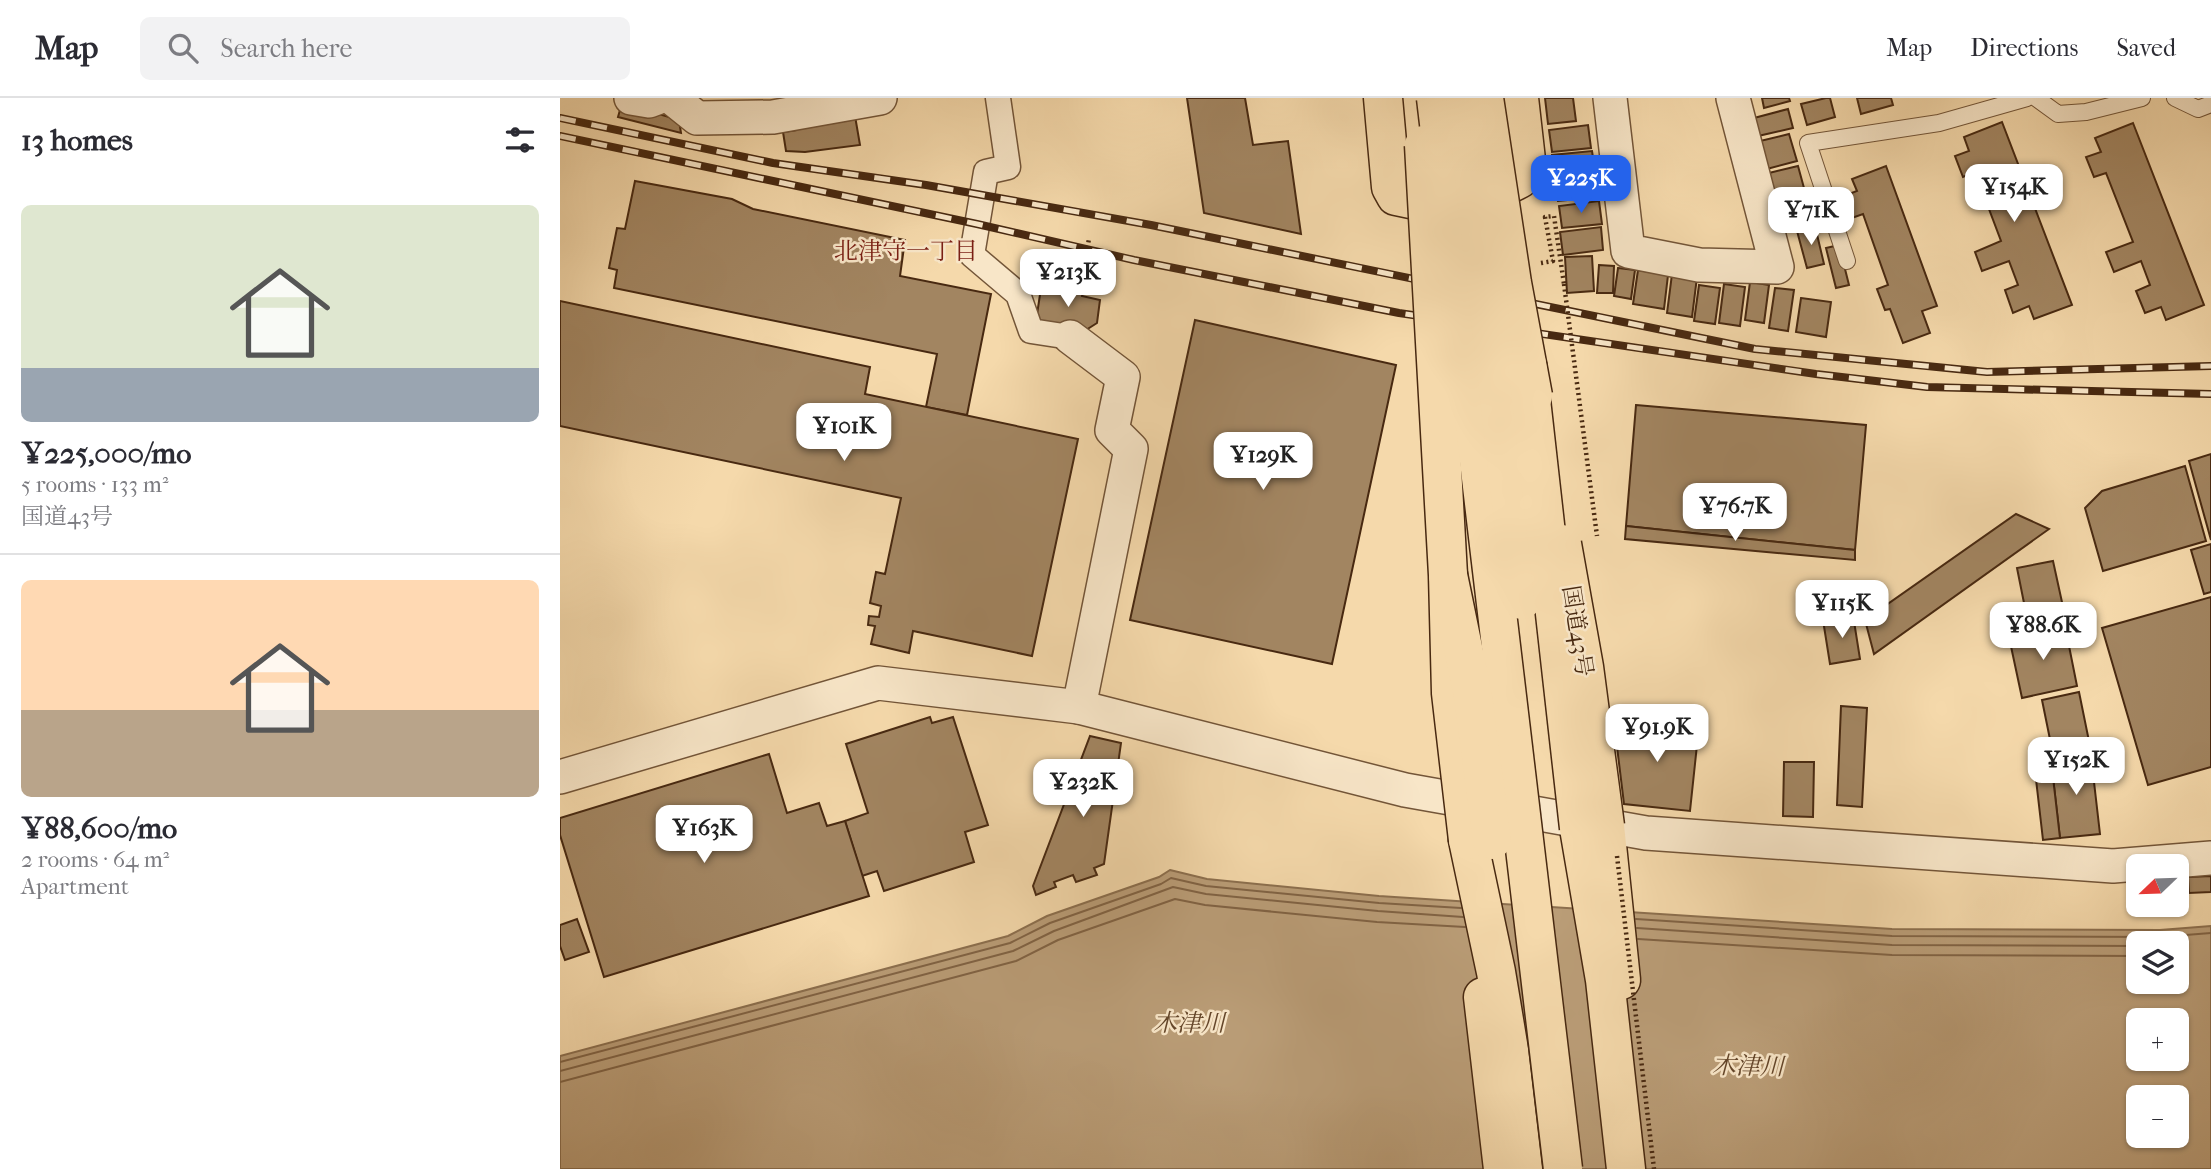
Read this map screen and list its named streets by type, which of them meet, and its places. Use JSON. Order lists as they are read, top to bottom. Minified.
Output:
{"streets":{"highway":["国道43号"]},"districts":["北津守一丁目"],"water":["木津川"],"north":"bottom left","page":{"header":"Map","search":"Search here","nav":["Map","Directions","Saved"],"heading":"13 homes","price":["¥225K","¥154K","¥71K","¥213K","¥101K","¥129K","¥76.7K","¥115K","¥88.6K","¥91.9K","¥152K","¥232K","¥163K"],"list":[{"name":"¥225,000/mo","note":"5 rooms · 133 m² · 国道43号"},{"name":"¥88,600/mo","note":"2 rooms · 64 m² · Apartment"}],"map_buttons":["+","−"]}}
